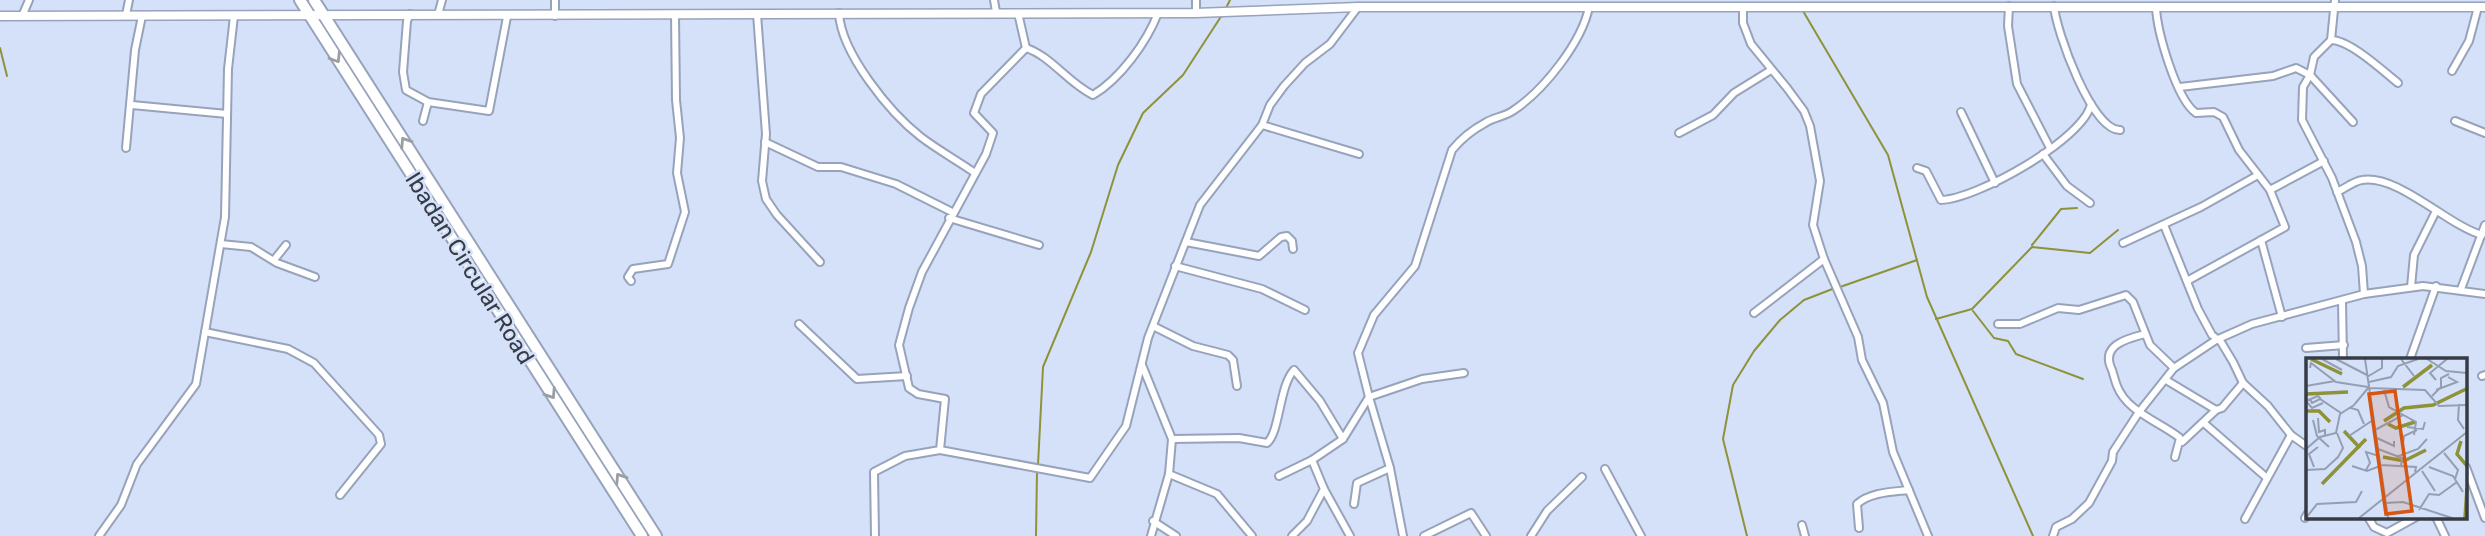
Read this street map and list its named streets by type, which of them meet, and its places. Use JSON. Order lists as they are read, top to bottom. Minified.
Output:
{"streets":{"highway":["Ibadan Circular Road"]}}
